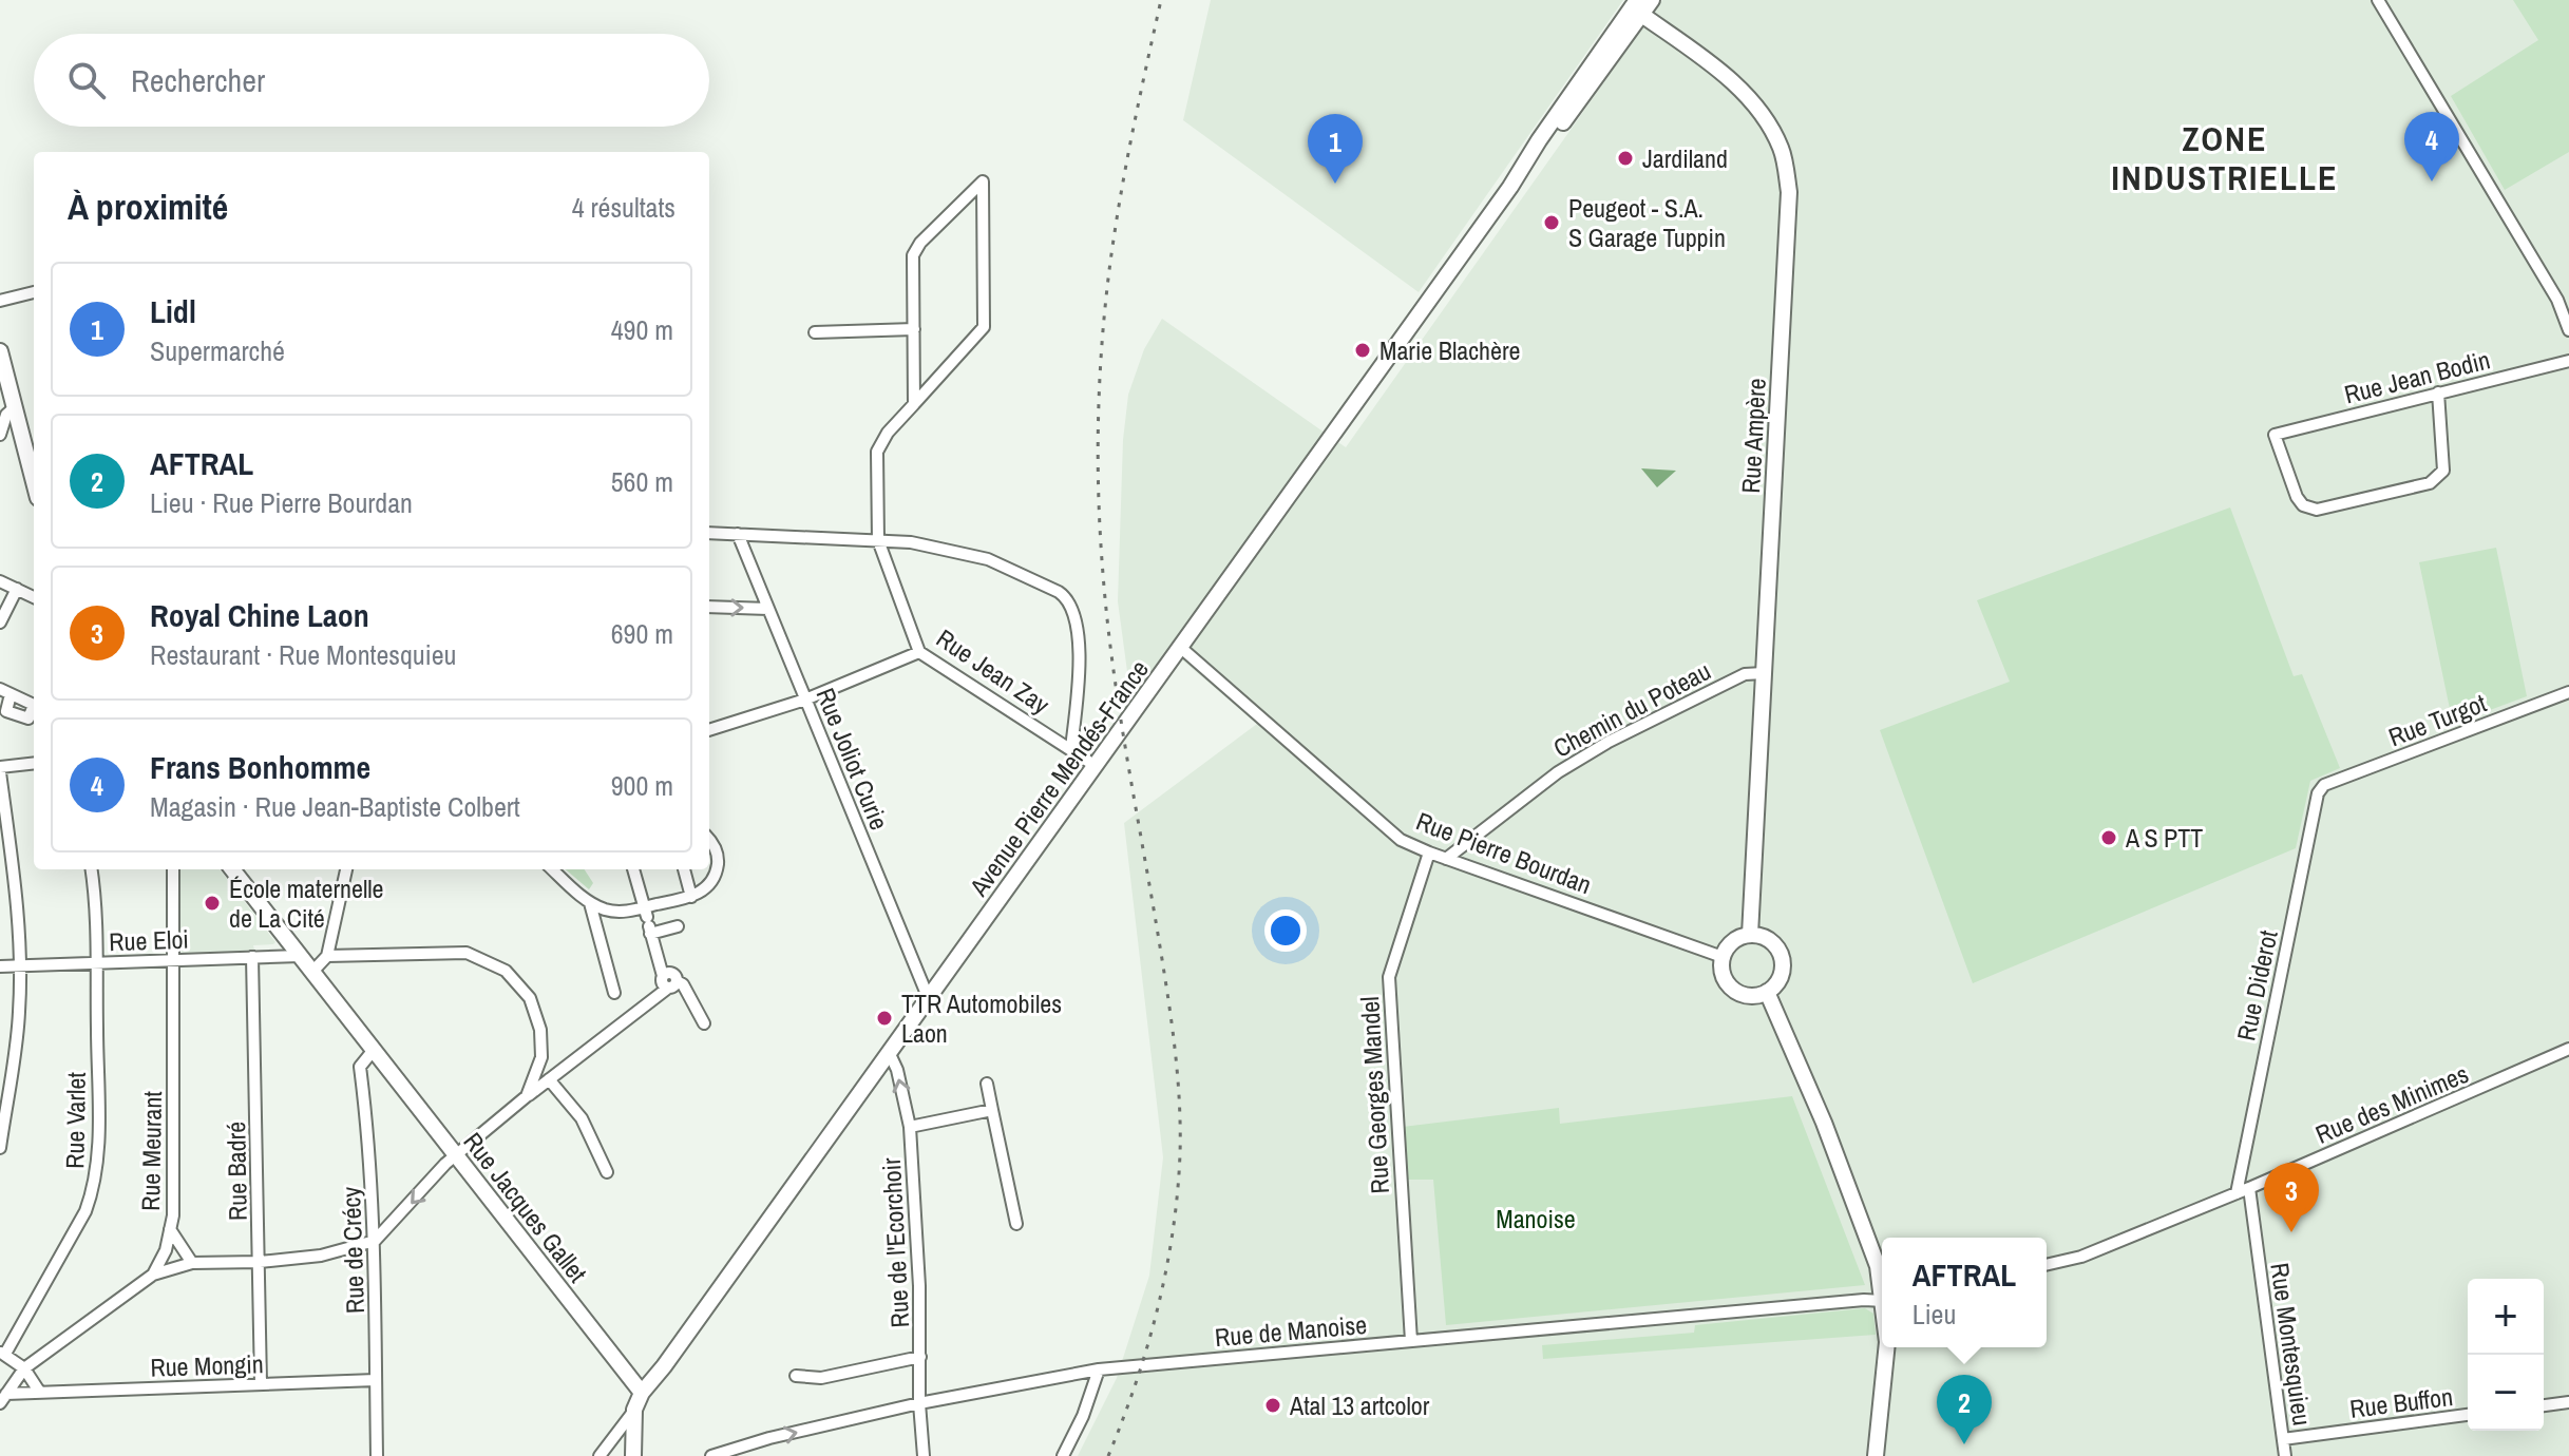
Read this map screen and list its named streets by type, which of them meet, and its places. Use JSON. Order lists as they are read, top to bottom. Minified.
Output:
{"streets":{"main road":["Rue Ampère","Avenue Pierre Mendés-France","Rue Jacques Gallet"],"street":["Rue Jean Bodin","Rue Jean Zay","Chemin du Poteau","Rue Turgot","Rue Joliot Curie","Rue Pierre Bourdan","Rue Eloi","Rue Diderot","Rue Georges Mandel","Rue des Minimes","Rue Varlet","Rue Meurant","Rue Badré","Rue de l'Ecorchoir","Rue de Crécy","Rue de Manoise","Rue Montesquieu","Rue Mongin","Rue Buffon"]},"crossings":[["Rue Ampère","Chemin du Poteau"],["Rue Ampère","Avenue Pierre Mendés-France"],["Rue Ampère","Rue Pierre Bourdan"],["Rue Jean Zay","Avenue Pierre Mendés-France"],["Chemin du Poteau","Rue Pierre Bourdan"],["Rue Turgot","Rue Diderot"],["Rue Joliot Curie","Avenue Pierre Mendés-France"],["Avenue Pierre Mendés-France","Rue Pierre Bourdan"],["Avenue Pierre Mendés-France","Rue Jacques Gallet"],["Avenue Pierre Mendés-France","Rue de l'Ecorchoir"],["Rue Pierre Bourdan","Rue Georges Mandel"],["Rue Eloi","Rue Varlet"],["Rue Eloi","Rue Meurant"],["Rue Eloi","Rue Badré"],["Rue Eloi","Rue Jacques Gallet"],["Rue Diderot","Rue des Minimes"],["Rue Georges Mandel","Rue de Manoise"],["Rue des Minimes","Rue Montesquieu"],["Rue Badré","Rue Mongin"],["Rue Jacques Gallet","Rue de Crécy"],["Rue de l'Ecorchoir","Rue de Manoise"],["Rue de Crécy","Rue Mongin"],["Rue Montesquieu","Rue Buffon"]],"districts":["ZONE INDUSTRIELLE"],"parks":["Manoise"],"places":["Jardiland","Peugeot - S.A. S Garage Tuppin","Marie Blachère","A S PTT","École maternelle de La Cité","TTR Automobiles Laon","Atal 13 artcolor"],"page":{"search":"Rechercher","pins":["4","1","3","2"],"heading":["À proximité","4 résultats"],"list":[{"mark":"1","name":"Lidl","note":"Supermarché","value":"490 m"},{"mark":"2","name":"AFTRAL","note":"Lieu · Rue Pierre Bourdan","value":"560 m"},{"mark":"3","name":"Royal Chine Laon","note":"Restaurant · Rue Montesquieu","value":"690 m"},{"mark":"4","name":"Frans Bonhomme","note":"Magasin · Rue Jean-Baptiste Colbert","value":"900 m"}],"popup":["AFTRAL","Lieu"],"map_buttons":["+","−"]}}
